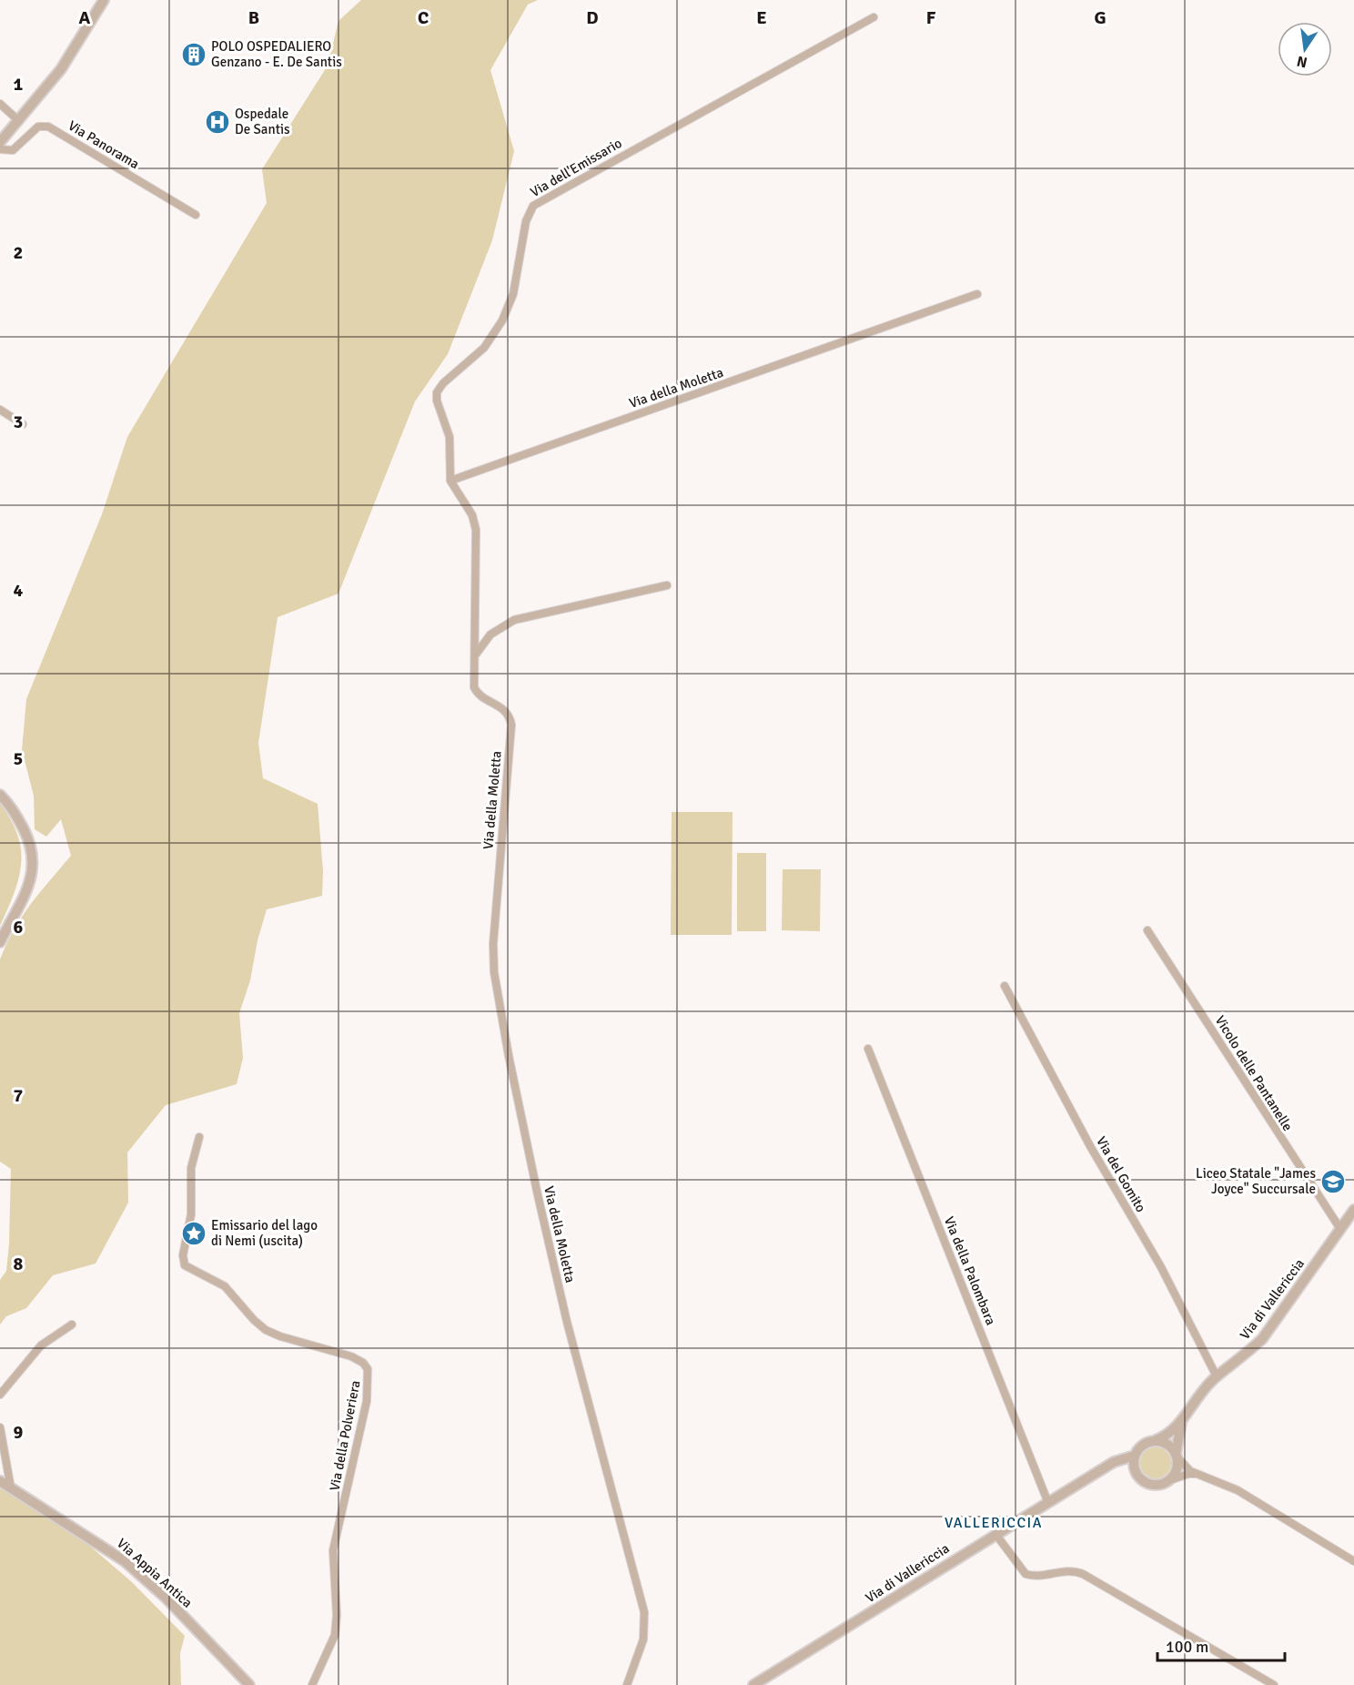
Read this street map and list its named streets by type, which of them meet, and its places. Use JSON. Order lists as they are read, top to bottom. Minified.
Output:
{"streets":{"street":["Via Panorama","Via dell'Emissario","Via della Moletta","Vicolo delle Pantanelle","Via del Gomito","Via della Palombara","Via di Vallericcia","Via della Polveriera","Via Appia Antica"]},"crossings":[["Via dell'Emissario","Via della Moletta"],["Vicolo delle Pantanelle","Via di Vallericcia"],["Via del Gomito","Via di Vallericcia"],["Via della Palombara","Via di Vallericcia"]],"districts":["VALLERICCIA"],"places":{"building":["POLO OSPEDALIERO Genzano - E. De Santis"],"hospital":["Ospedale De Santis"],"school or university":["Liceo Statale \"James Joyce\" Succursale"],"place":["Emissario del lago di Nemi (uscita)"]},"scale_bar":"100 m","north":"bottom","grid":{"columns":["A","B","C","D","E","F","G"],"rows":["1","2","3","4","5","6","7","8","9"]}}
